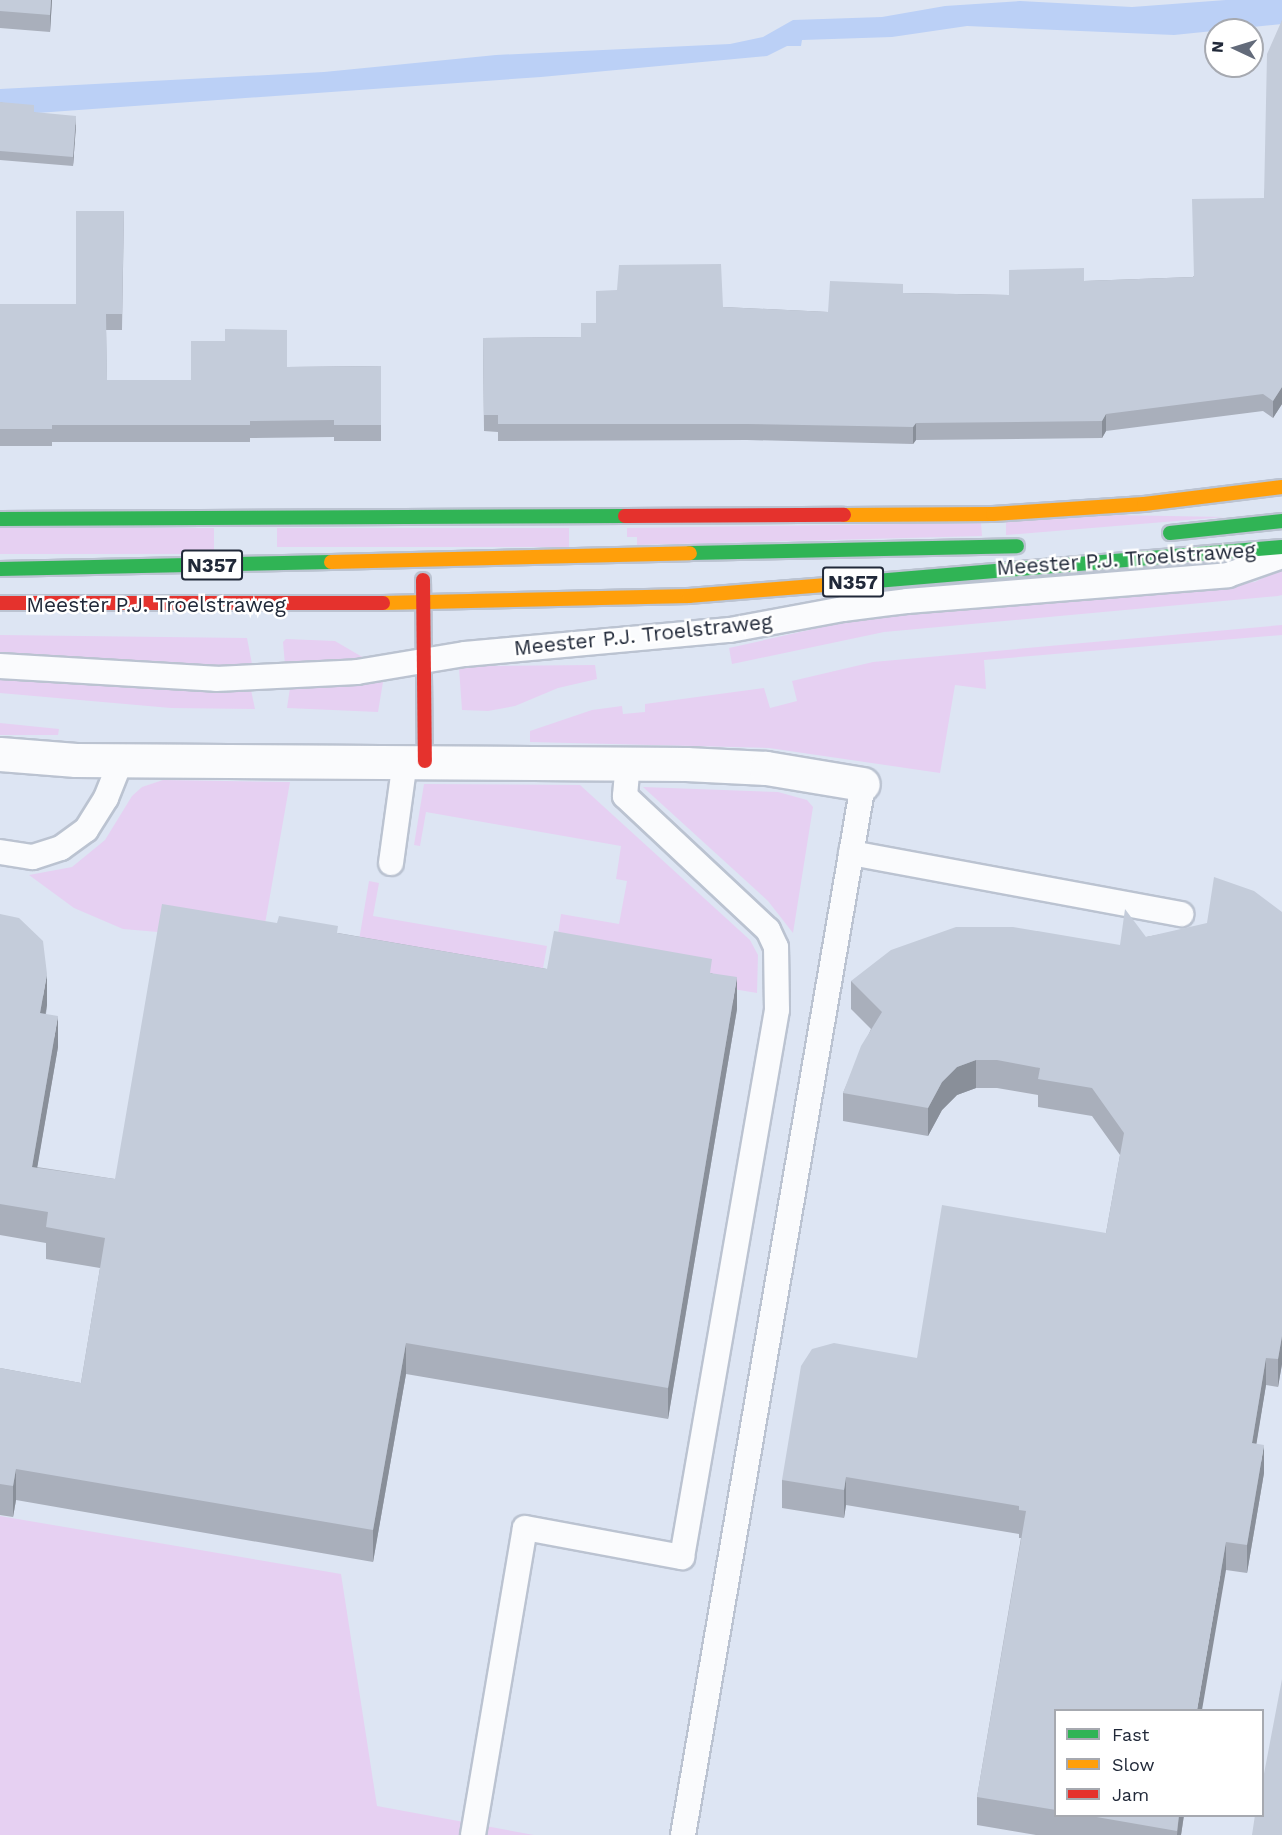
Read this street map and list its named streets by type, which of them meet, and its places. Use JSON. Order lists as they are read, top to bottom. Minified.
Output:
{"streets":{"main road":["Meester P.J. Troelstraweg","N357"]},"legend":["Fast","Slow","Jam"],"north":"left"}
